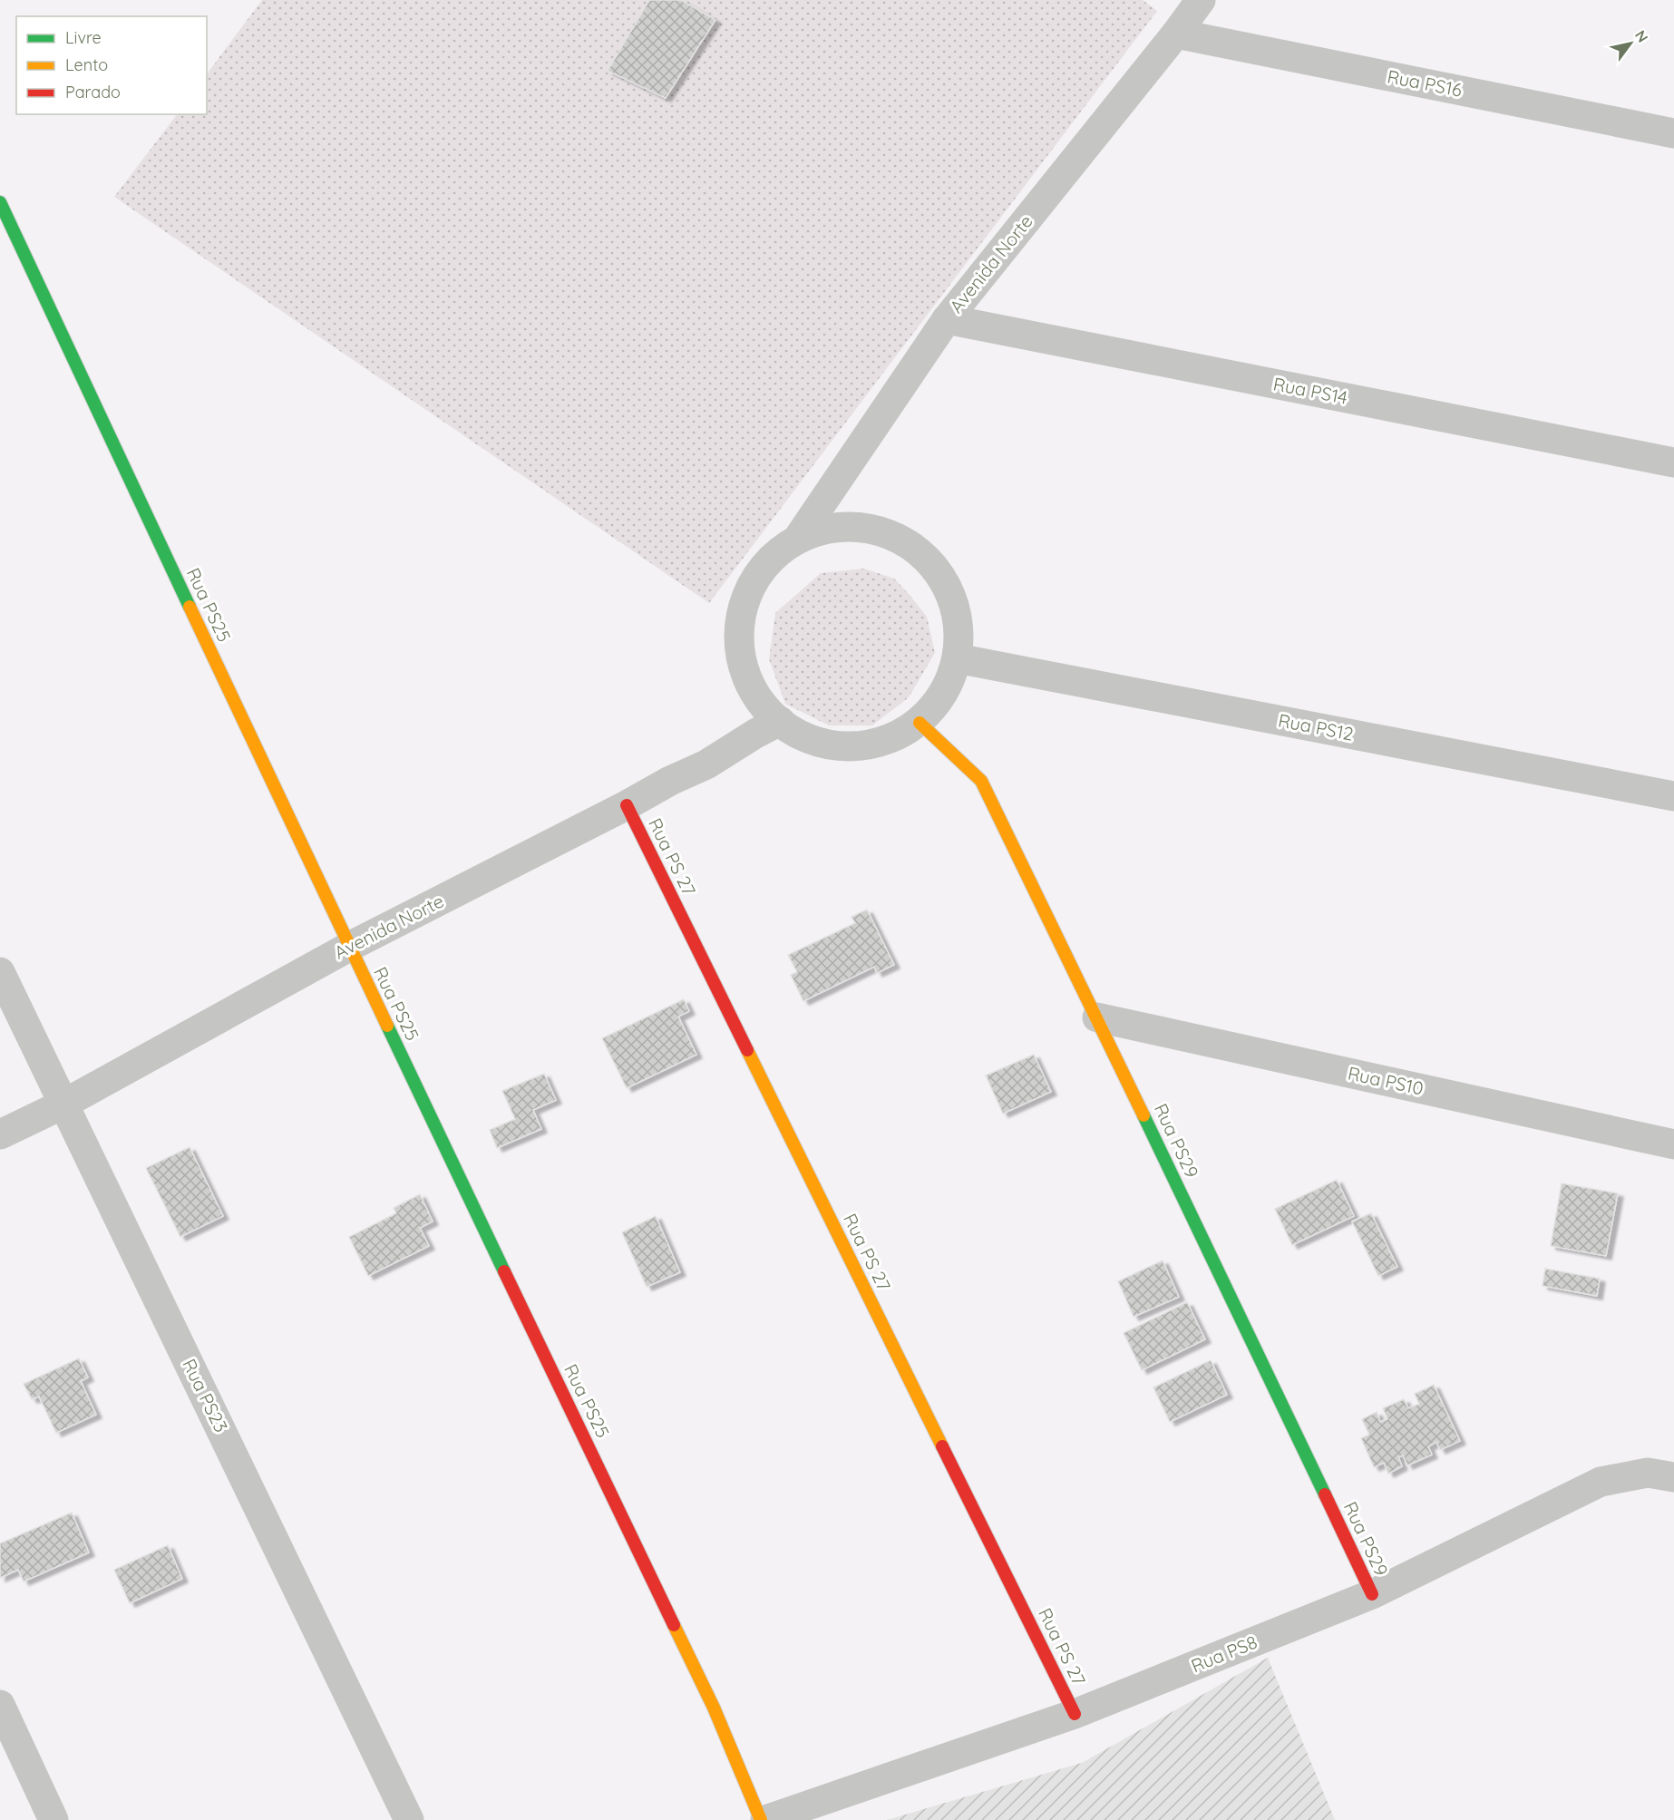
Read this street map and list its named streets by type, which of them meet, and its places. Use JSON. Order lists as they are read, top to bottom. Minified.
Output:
{"streets":{"street":["Rua PS16","Avenida Norte","Rua PS14","Rua PS25","Rua PS12","Rua PS 27","Rua PS10","Rua PS29","Rua PS23","Rua PS8"]},"crossings":[["Rua PS16","Avenida Norte"],["Avenida Norte","Rua PS14"],["Avenida Norte","Rua PS25"],["Avenida Norte","Rua PS 27"],["Avenida Norte","Rua PS23"],["Rua PS 27","Rua PS8"],["Rua PS10","Rua PS29"],["Rua PS29","Rua PS8"]],"legend":["Livre","Lento","Parado"],"north":"top right"}
